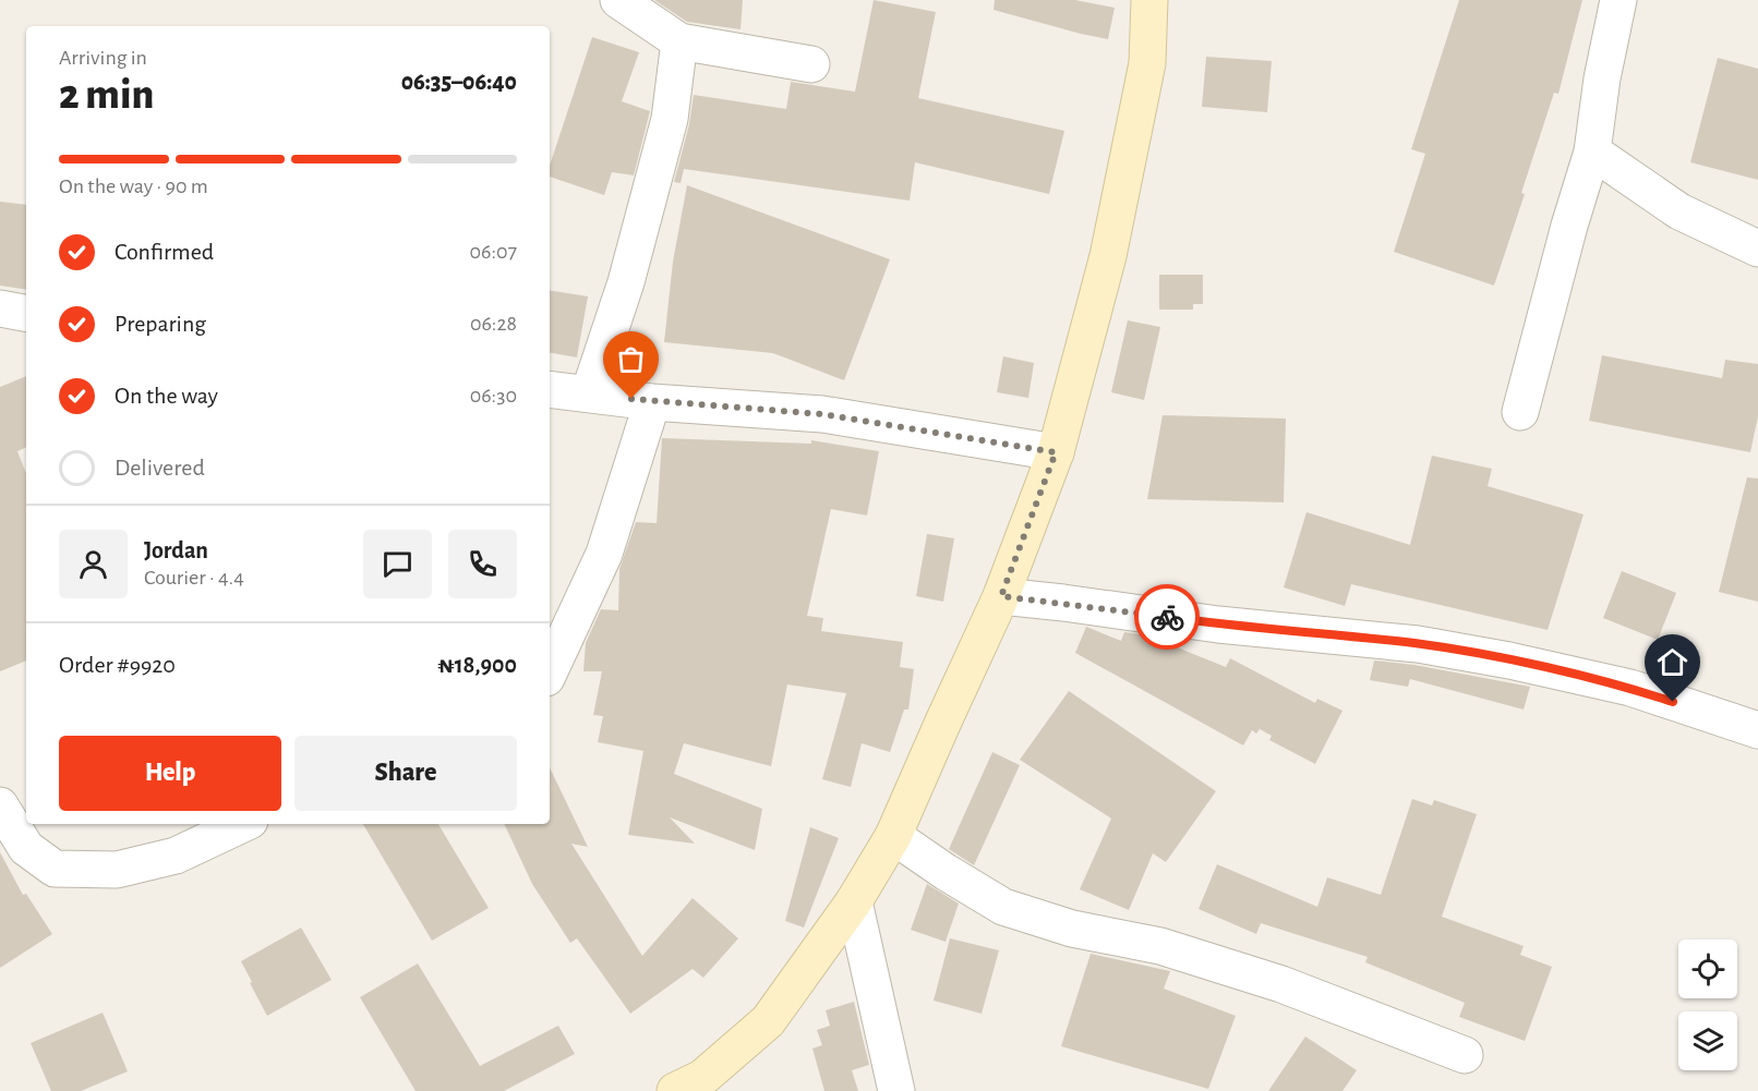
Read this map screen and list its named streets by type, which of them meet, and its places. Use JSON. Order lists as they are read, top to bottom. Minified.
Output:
{"page":{"heading":["2 min","Arriving in","06:35–06:40"],"panel":["Jordan","Courier · 4.4","Order #9920","₦18,900"],"bar":"On the way · 90 m","list":[["Confirmed","06:07"],["Preparing","06:28"],["On the way","06:30"],"Delivered"],"buttons":["Help","Share"]}}
